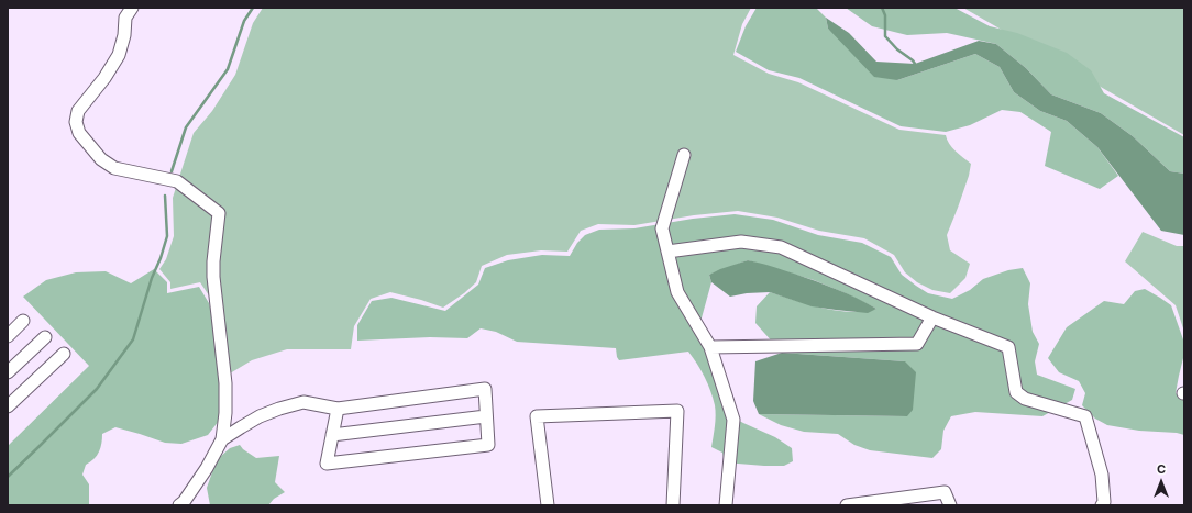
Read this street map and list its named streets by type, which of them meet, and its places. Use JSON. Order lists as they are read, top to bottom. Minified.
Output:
{"north":"top"}
